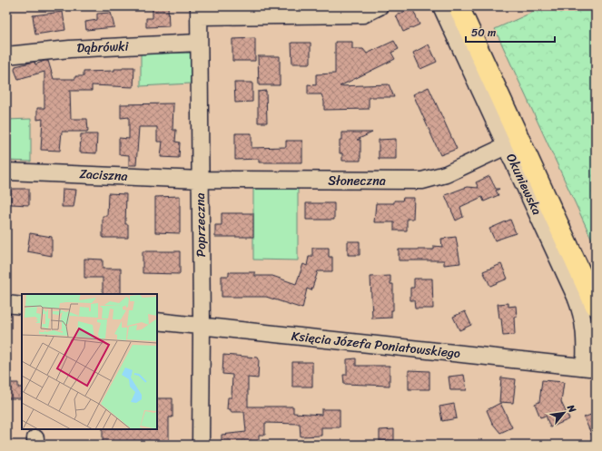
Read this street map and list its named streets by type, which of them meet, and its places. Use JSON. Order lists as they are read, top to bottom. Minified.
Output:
{"streets":{"main road":["Okuniewska"],"street":["Dąbrówki","Zaciszna","Słoneczna","Poprzeczna","Księcia Józefa Poniatowskiego"]},"crossings":[["Dąbrówki","Poprzeczna"],["Zaciszna","Słoneczna"],["Zaciszna","Poprzeczna"],["Słoneczna","Okuniewska"],["Słoneczna","Poprzeczna"],["Okuniewska","Księcia Józefa Poniatowskiego"],["Poprzeczna","Księcia Józefa Poniatowskiego"]],"scale_bar":"50 m","north":"top right"}
